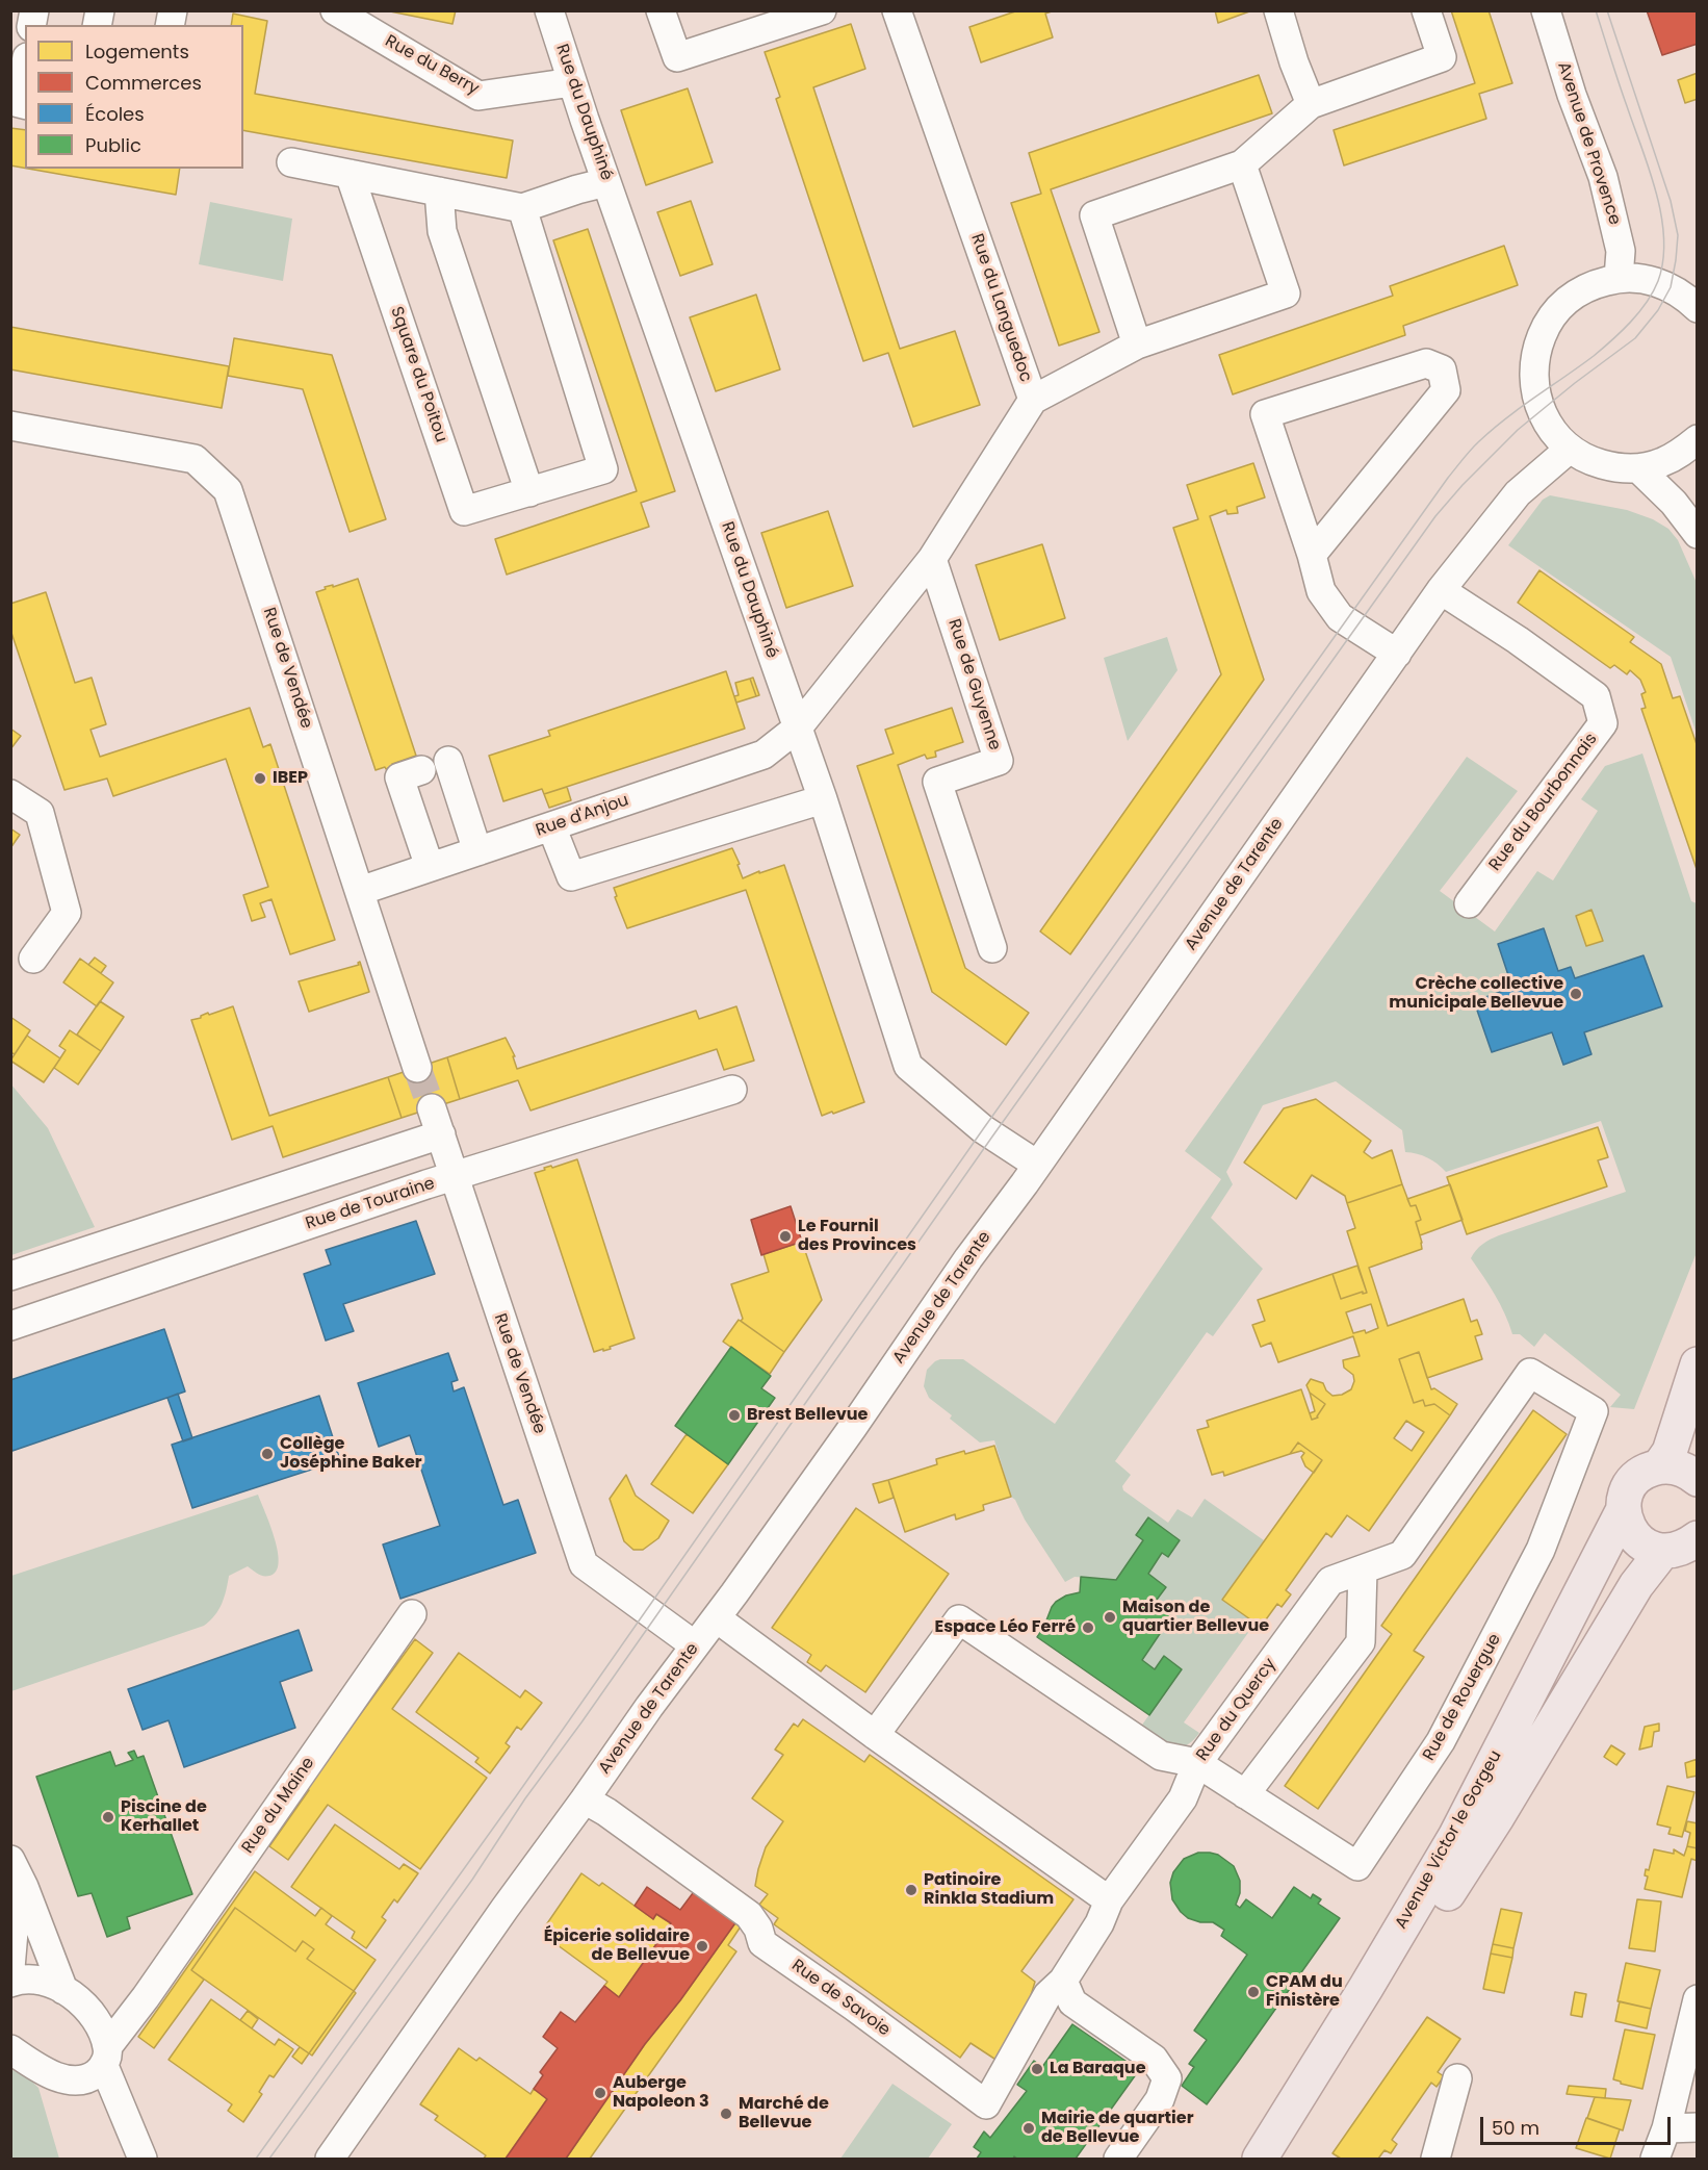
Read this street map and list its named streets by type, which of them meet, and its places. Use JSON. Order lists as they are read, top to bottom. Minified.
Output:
{"streets":{"main road":["Avenue Victor le Gorgeu"],"street":["Rue du Berry","Rue du Dauphiné","Avenue de Provence","Rue du Languedoc","Square du Poitou","Rue de Vendée","Rue de Guyenne","Rue du Bourbonnais","Rue d'Anjou","Avenue de Tarente","Rue de Touraine","Rue de Rouergue","Rue du Quercy","Rue du Maine","Rue de Savoie"]},"crossings":[["Rue du Berry","Rue du Dauphiné"],["Rue du Dauphiné","Rue du Languedoc"],["Rue du Dauphiné","Rue d'Anjou"],["Rue du Dauphiné","Avenue de Tarente"],["Rue du Languedoc","Rue de Guyenne"],["Rue du Languedoc","Rue d'Anjou"],["Rue de Vendée","Rue d'Anjou"],["Rue de Vendée","Avenue de Tarente"],["Rue de Vendée","Rue de Touraine"],["Rue du Bourbonnais","Avenue de Tarente"],["Avenue de Tarente","Rue de Savoie"],["Rue de Rouergue","Rue du Quercy"],["Rue du Quercy","Rue de Savoie"]],"places":["IBEP","Crèche collective municipale Bellevue","Le Fournil des Provinces","Brest Bellevue","Collège Joséphine Baker","Maison de quartier Bellevue","Espace Léo Ferré","Piscine de Kerhallet","Patinoire Rinkla Stadium","Épicerie solidaire de Bellevue","CPAM du Finistère","La Baraque","Auberge Napoleon 3","Marché de Bellevue","Mairie de quartier de Bellevue"],"legend":["Logements","Commerces","Écoles","Public"],"scale_bar":"50 m"}
